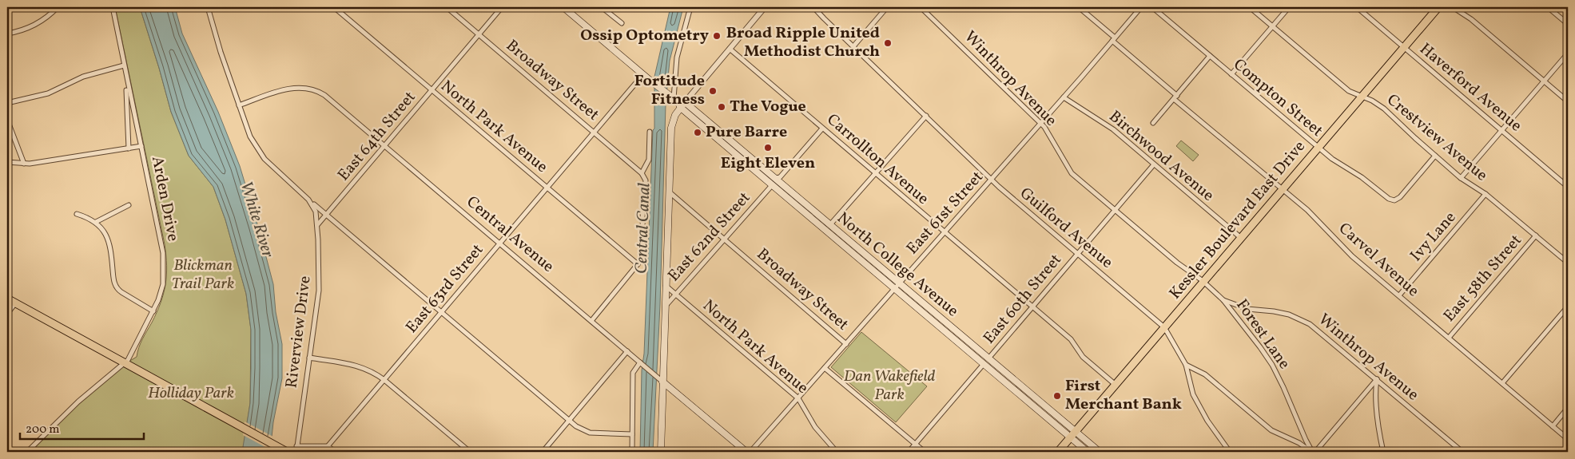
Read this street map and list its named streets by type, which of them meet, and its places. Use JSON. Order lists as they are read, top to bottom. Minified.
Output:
{"streets":{"main road":["Kessler Boulevard East Drive","Central Avenue","North College Avenue"],"street":["Winthrop Avenue","Broadway Street","Haverford Avenue","Compton Street","North Park Avenue","East 64th Street","Crestview Avenue","Birchwood Avenue","Carrollton Avenue","Arden Drive","East 61st Street","Guilford Avenue","East 62nd Street","Ivy Lane","Carvel Avenue","East 58th Street","East 63rd Street","East 60th Street","Riverview Drive","Forest Lane"]},"crossings":[["Winthrop Avenue","East 61st Street"],["Winthrop Avenue","Kessler Boulevard East Drive"],["Winthrop Avenue","East 60th Street"],["Winthrop Avenue","Forest Lane"],["Broadway Street","East 64th Street"],["Broadway Street","East 61st Street"],["Broadway Street","East 62nd Street"],["Broadway Street","East 63rd Street"],["Haverford Avenue","Kessler Boulevard East Drive"],["Compton Street","Crestview Avenue"],["Compton Street","Kessler Boulevard East Drive"],["North Park Avenue","East 64th Street"],["North Park Avenue","East 61st Street"],["North Park Avenue","East 62nd Street"],["North Park Avenue","East 63rd Street"],["East 64th Street","Central Avenue"],["East 64th Street","Riverview Drive"],["Crestview Avenue","Kessler Boulevard East Drive"],["Crestview Avenue","Ivy Lane"],["Crestview Avenue","East 58th Street"],["Birchwood Avenue","East 61st Street"],["Birchwood Avenue","Kessler Boulevard East Drive"],["Birchwood Avenue","East 60th Street"],["Carrollton Avenue","East 61st Street"],["Carrollton Avenue","Kessler Boulevard East Drive"],["Carrollton Avenue","East 60th Street"],["East 61st Street","Guilford Avenue"],["East 61st Street","Carvel Avenue"],["East 61st Street","North College Avenue"],["Kessler Boulevard East Drive","Guilford Avenue"],["Kessler Boulevard East Drive","Carvel Avenue"],["Kessler Boulevard East Drive","North College Avenue"],["Kessler Boulevard East Drive","Forest Lane"],["Guilford Avenue","East 60th Street"],["Central Avenue","East 63rd Street"],["Central Avenue","Riverview Drive"],["East 62nd Street","North College Avenue"],["Ivy Lane","Carvel Avenue"],["Carvel Avenue","East 58th Street"],["North College Avenue","East 63rd Street"],["North College Avenue","East 60th Street"]],"water":["White River","Central Canal"],"parks":["Blickman Trail Park","Dan Wakefield Park","Holliday Park"],"places":["Ossip Optometry","Broad Ripple United Methodist Church","Fortitude Fitness","The Vogue","Pure Barre","Eight Eleven","First Merchant Bank"],"scale_bar":"200 m"}
